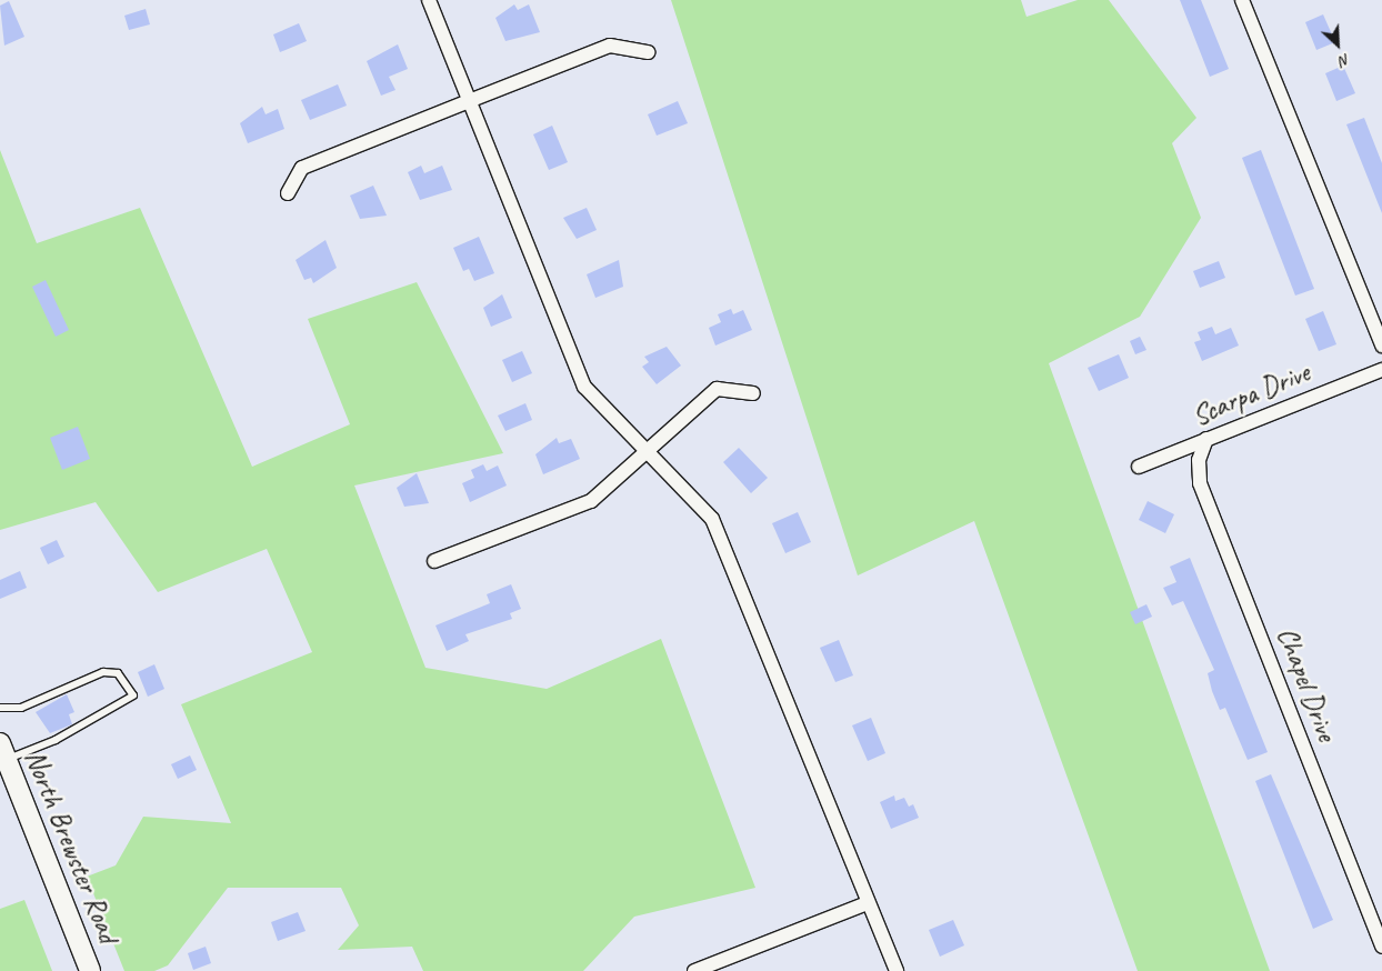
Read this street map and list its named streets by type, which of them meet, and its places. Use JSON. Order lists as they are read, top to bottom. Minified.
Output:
{"streets":{"main road":["North Brewster Road"],"street":["Scarpa Drive","Chapel Drive"]},"crossings":[["Scarpa Drive","Chapel Drive"]],"north":"bottom right"}
